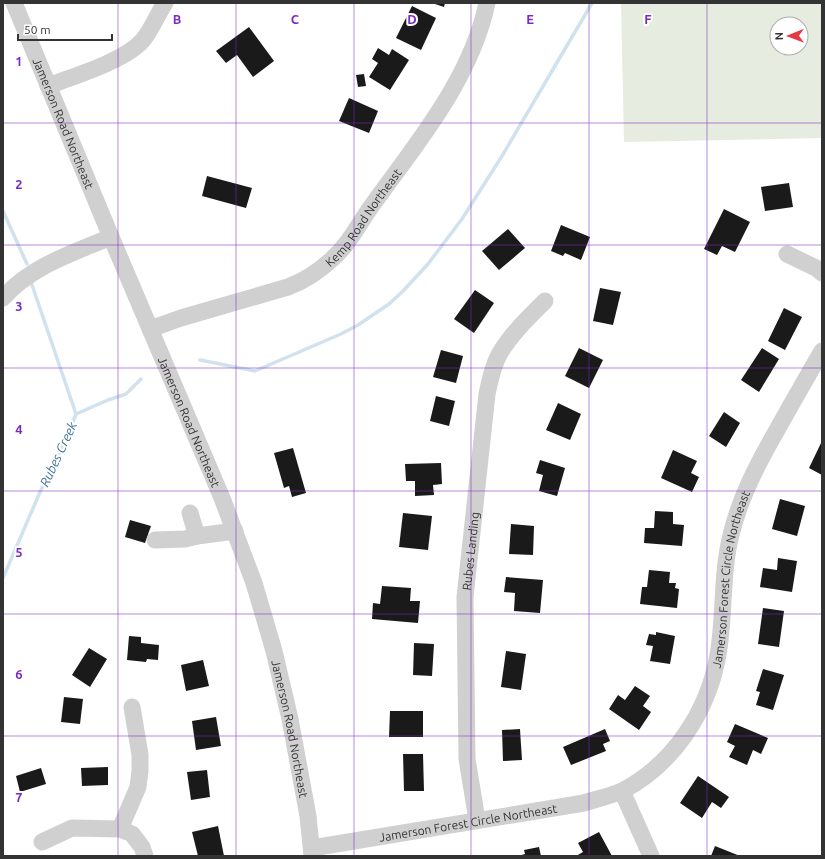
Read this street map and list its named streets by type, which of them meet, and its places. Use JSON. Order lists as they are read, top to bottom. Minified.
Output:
{"streets":{"street":["Jamerson Road Northeast","Kemp Road Northeast","Rubes Landing","Jamerson Forest Circle Northeast"]},"crossings":[["Jamerson Road Northeast","Kemp Road Northeast"],["Jamerson Road Northeast","Jamerson Forest Circle Northeast"],["Rubes Landing","Jamerson Forest Circle Northeast"]],"water":["Rubes Creek"],"scale_bar":"50 m","north":"left","grid":{"columns":["B","C","D","E","F"],"rows":["1","2","3","4","5","6","7"]}}
